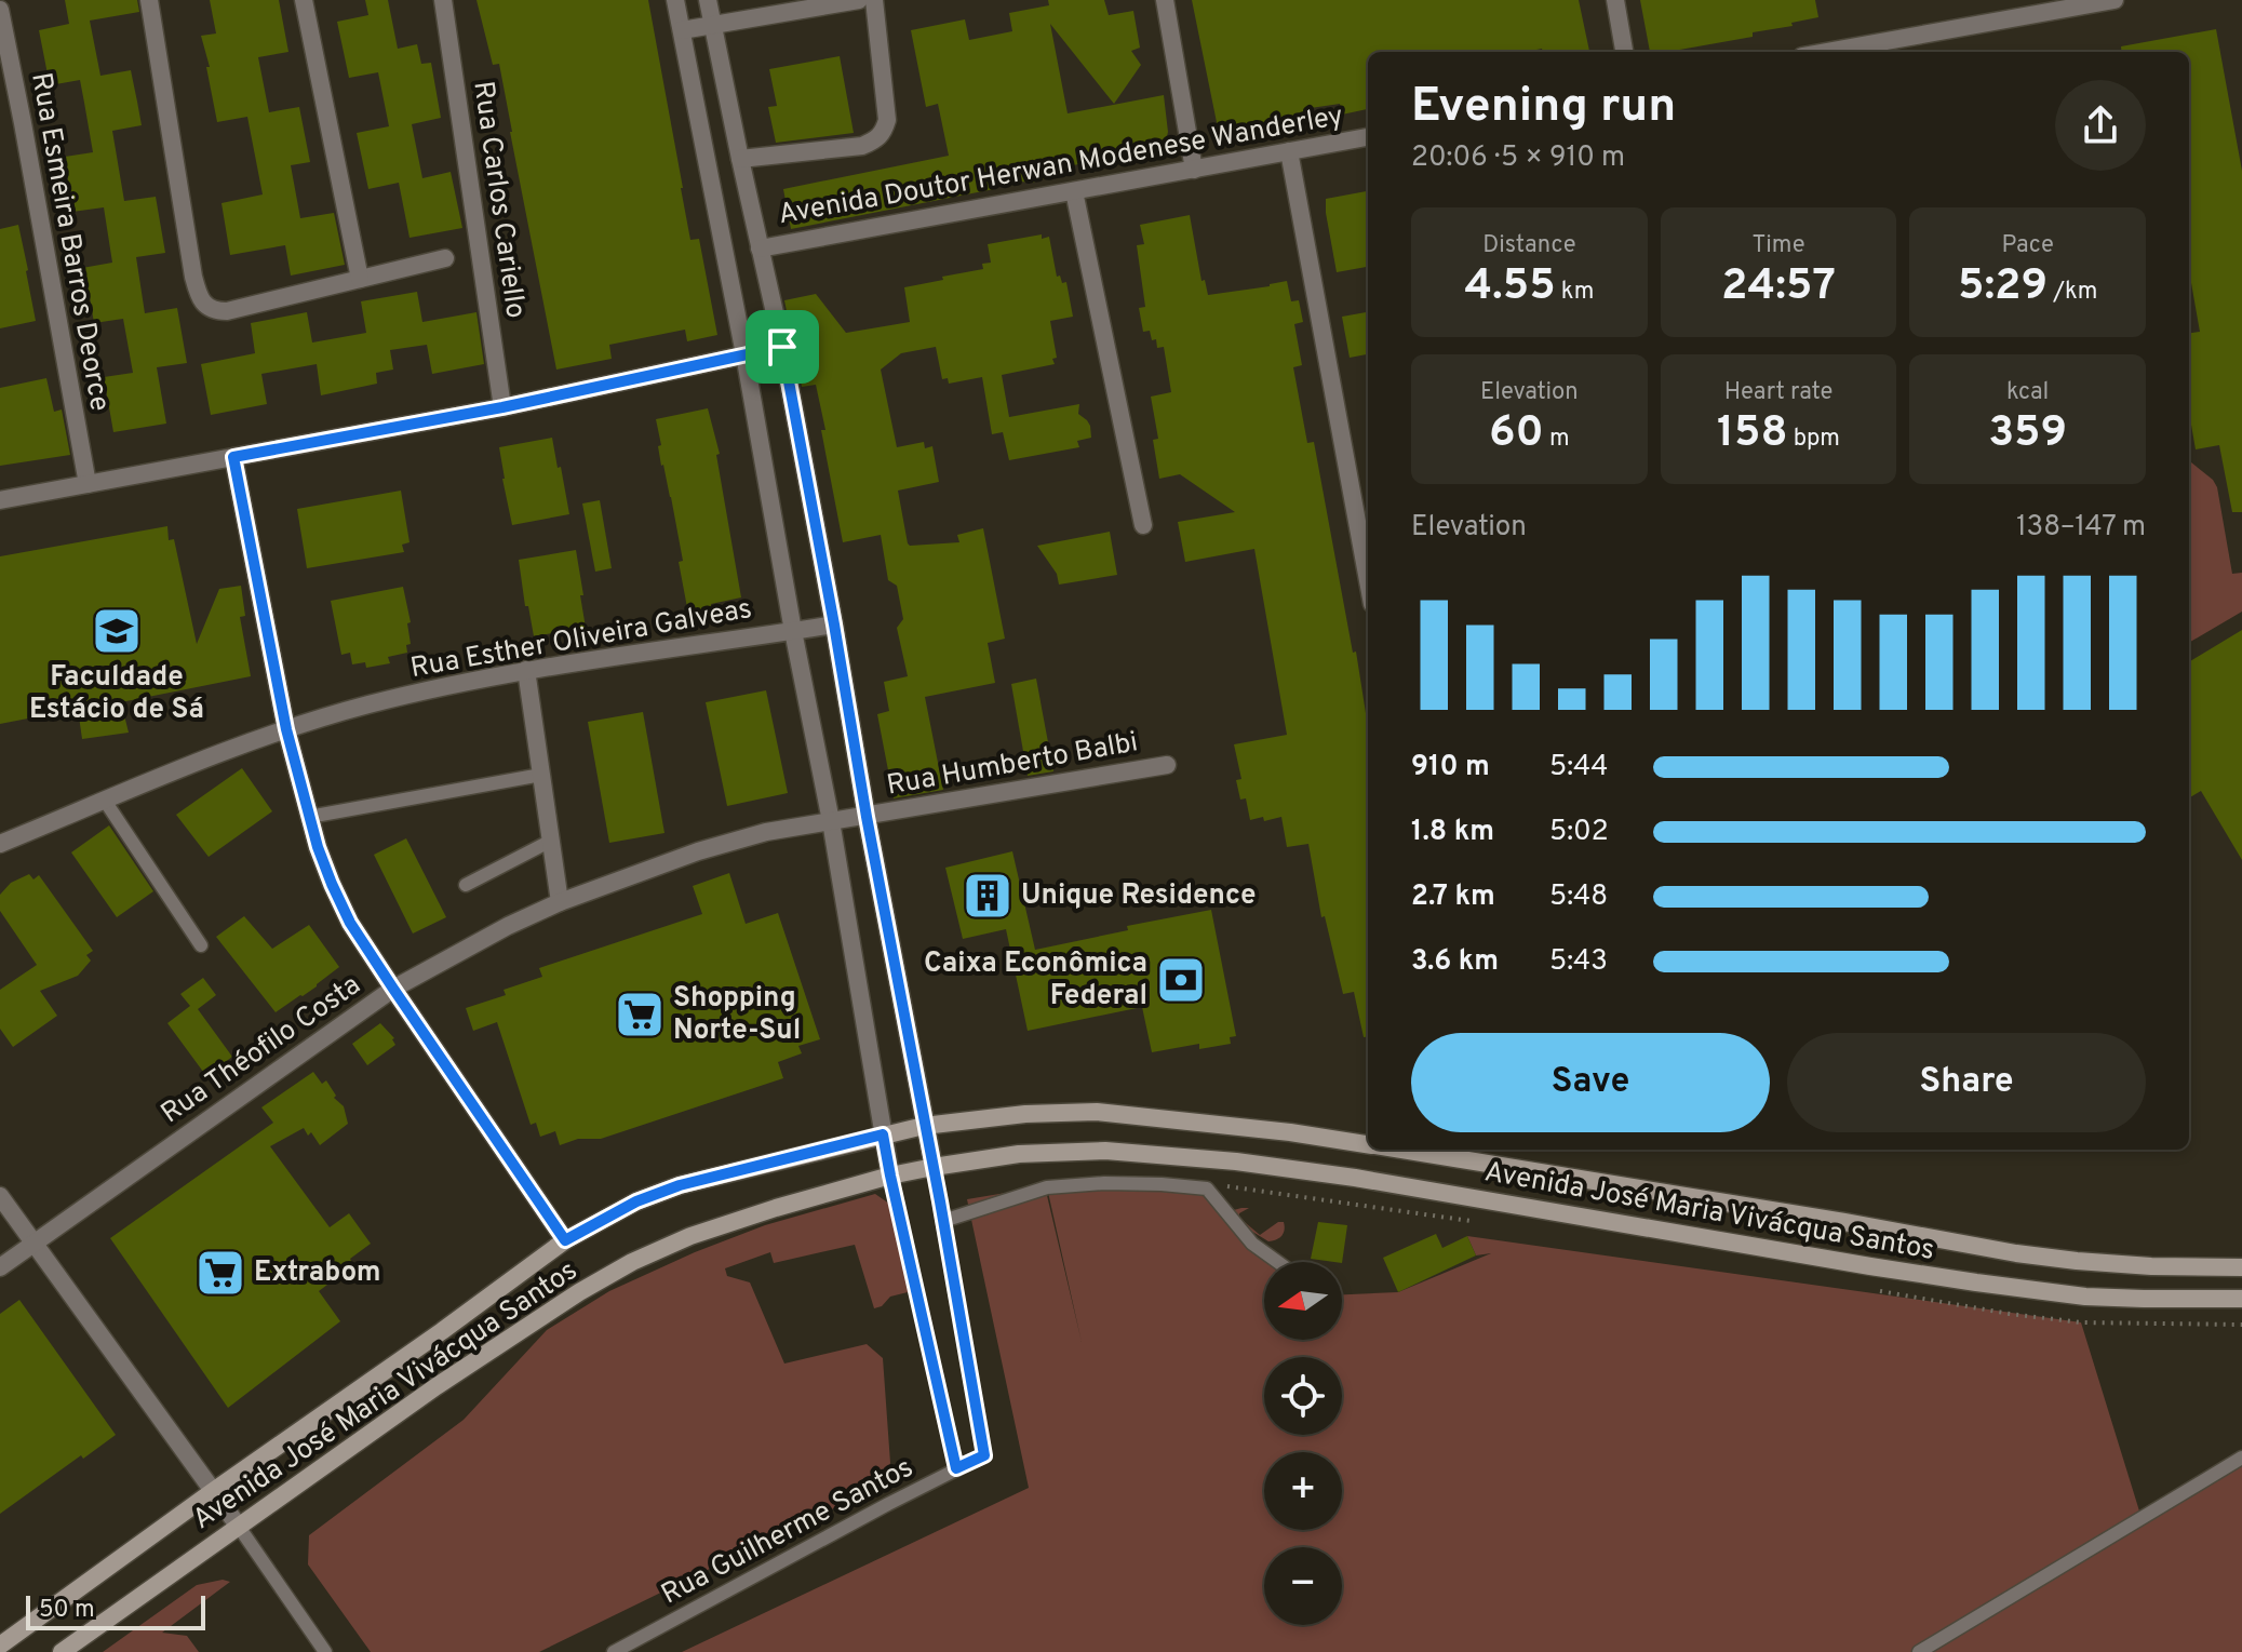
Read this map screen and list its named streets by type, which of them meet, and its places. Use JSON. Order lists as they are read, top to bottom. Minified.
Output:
{"streets":{"main road":["Avenida José Maria Vivácqua Santos"],"street":["Avenida Doutor Herwan Modenese Wanderley","Rua Carlos Cariello","Rua Esmeira Barros Deorce","Rua Esther Oliveira Galveas","Rua Humberto Balbi","Rua Théofilo Costa"],"lane":["Rua Guilherme Santos"]},"crossings":[["Rua Humberto Balbi","Rua Théofilo Costa"]],"places":{"school or university":["Faculdade Estácio de Sá"],"building":["Unique Residence"],"bank":["Caixa Econômica Federal"],"supermarket":["Shopping Norte-Sul","Extrabom"]},"scale_bar":"50 m","north":"left","page":{"heading":["Evening run","20:06 · 5 × 910 m"],"stats":[["Distance","4.55 km"],["Time","24:57"],["Pace","5:29 /km"],["Elevation","60 m"],["Heart rate","158 bpm"],["kcal","359"]],"chart":["Elevation","138–147 m"],"list":[{"name":"910 m","note":"5:44"},{"name":"1.8 km","note":"5:02"},{"name":"2.7 km","note":"5:48"},{"name":"3.6 km","note":"5:43"}],"buttons":["Save","Share"],"map_buttons":["+","−"],"scale":"50 m"}}
